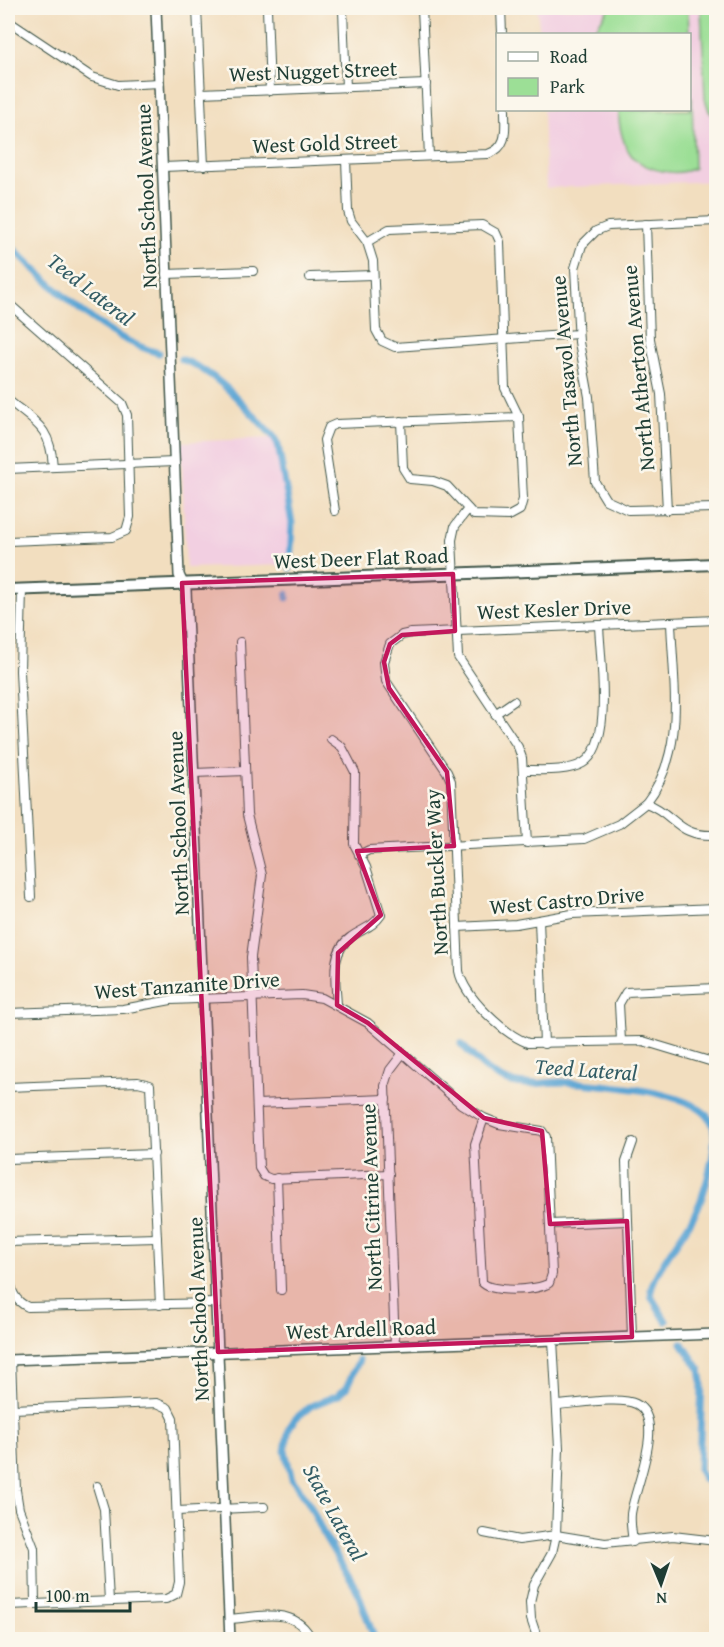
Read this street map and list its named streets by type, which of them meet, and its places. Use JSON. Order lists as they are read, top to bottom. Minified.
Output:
{"streets":{"main road":["West Deer Flat Road"],"street":["West Nugget Street","West Gold Street","North School Avenue","North Atherton Avenue","North Tasavol Avenue","West Kesler Drive","North Buckler Way","West Castro Drive","West Tanzanite Drive","North Citrine Avenue","West Ardell Road"]},"crossings":[["West Gold Street","North School Avenue"],["North School Avenue","West Deer Flat Road"],["North School Avenue","West Tanzanite Drive"],["North School Avenue","West Ardell Road"],["North Atherton Avenue","North Tasavol Avenue"],["West Kesler Drive","North Buckler Way"],["North Buckler Way","West Castro Drive"],["West Tanzanite Drive","North Citrine Avenue"],["North Citrine Avenue","West Ardell Road"]],"water":["Teed Lateral","State Lateral"],"legend":["Road","Park"],"scale_bar":"100 m","north":"bottom"}
